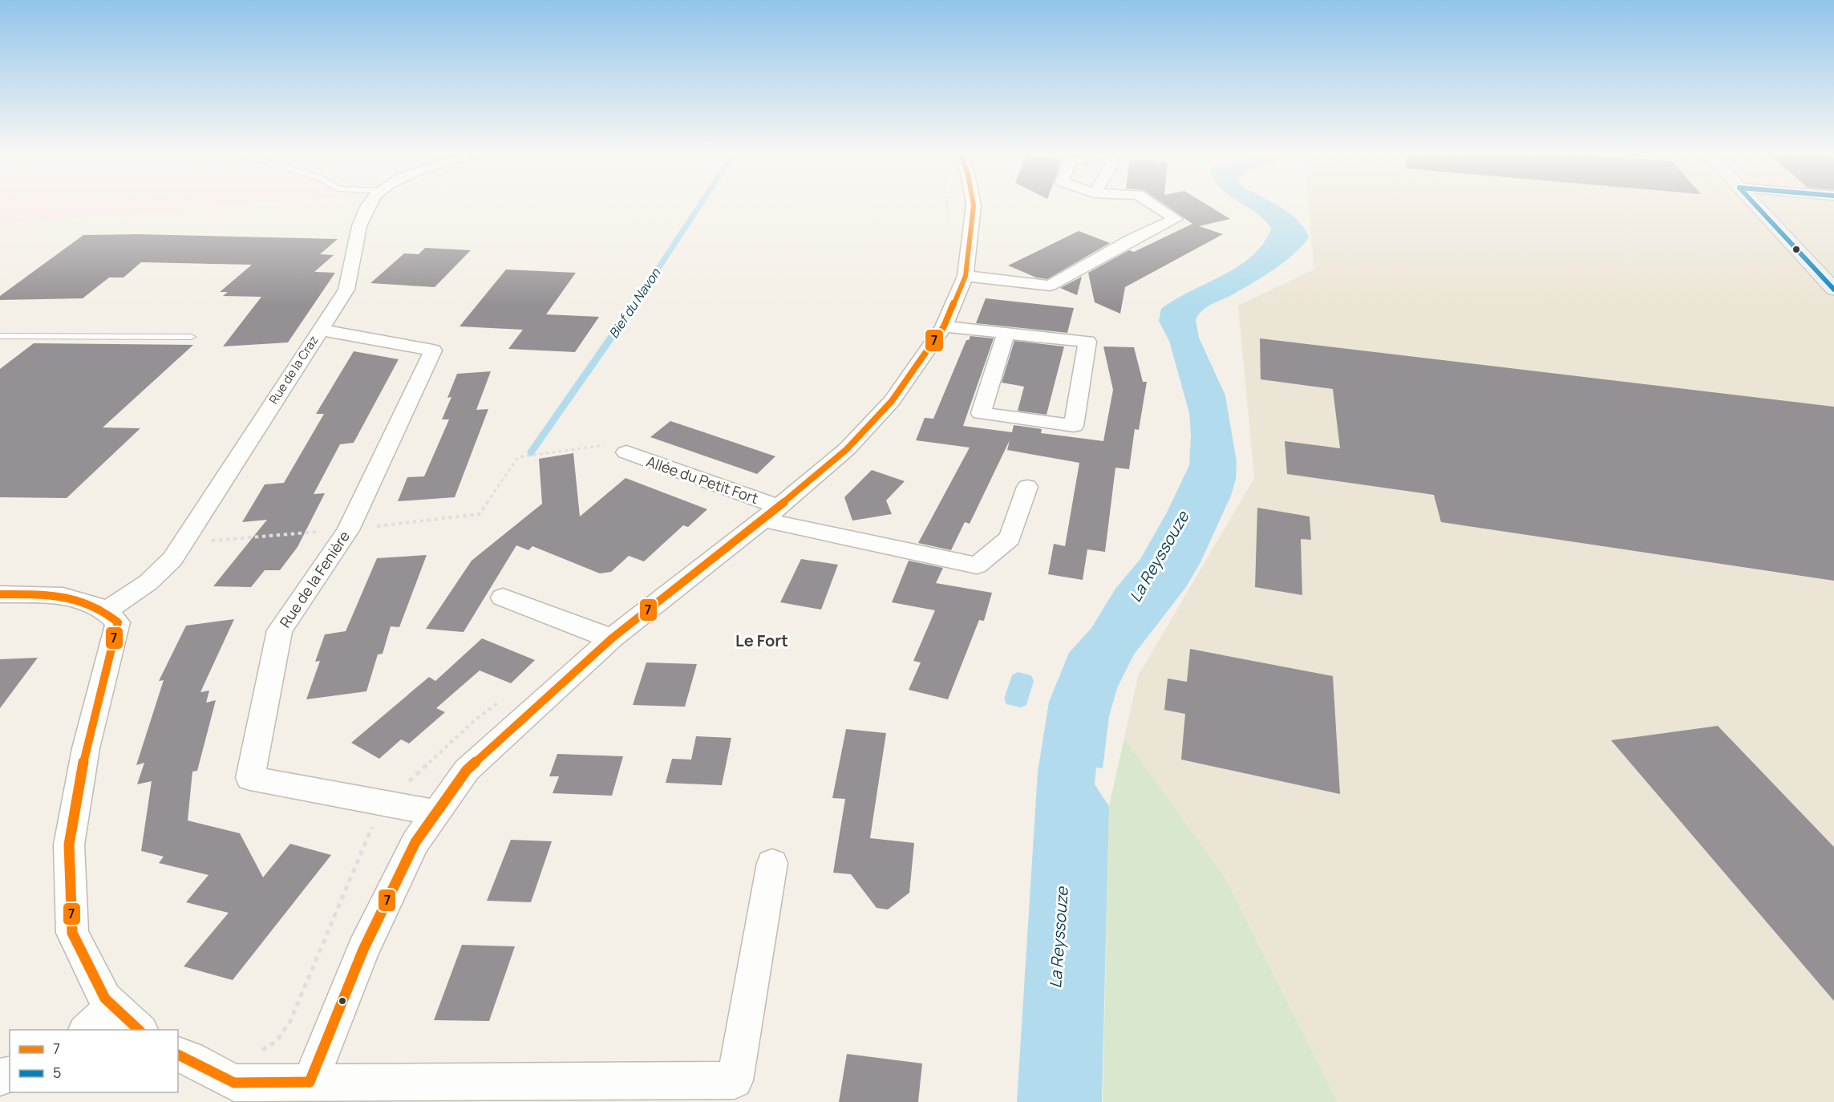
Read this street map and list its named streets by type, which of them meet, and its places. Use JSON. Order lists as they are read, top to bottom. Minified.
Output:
{"streets":{"street":["Rue de la Craz","Allée du Petit Fort","Rue de la Fenière"]},"crossings":[["Rue de la Craz","Rue de la Fenière"]],"districts":["Le Fort"],"water":["Bief du Navon","La Reyssouze"],"lines":["transit line 7","transit line 5"],"legend":["7","5"]}
